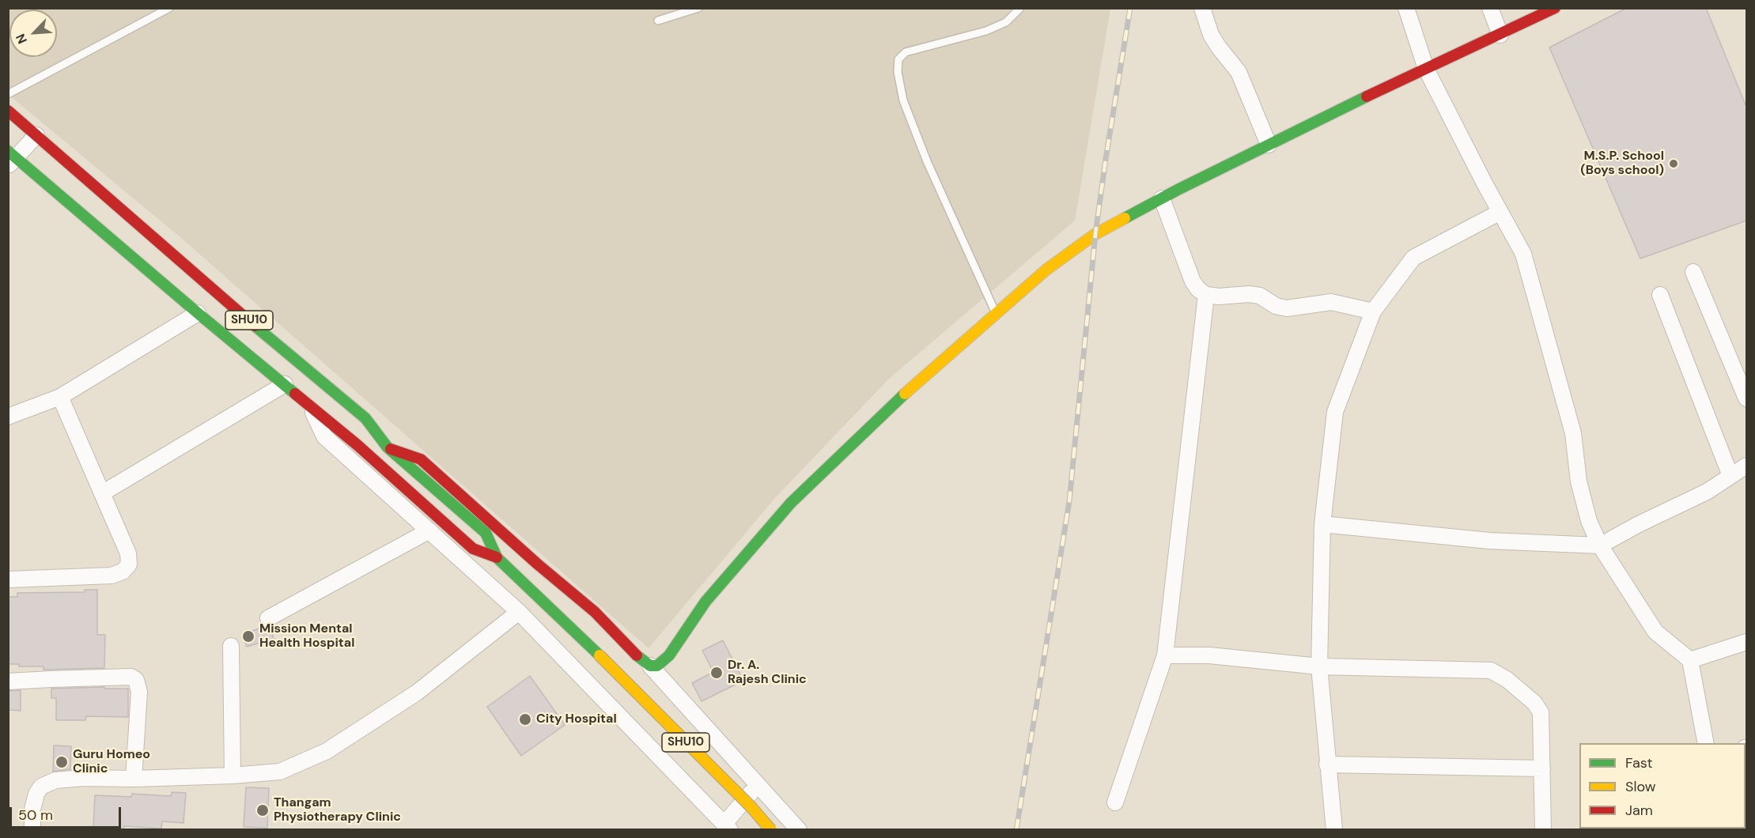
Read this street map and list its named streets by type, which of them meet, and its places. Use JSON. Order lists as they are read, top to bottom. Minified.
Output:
{"streets":{"main road":["SHU10"]},"places":["M.S.P. School (Boys school)","Mission Mental Health Hospital","Dr. A. Rajesh Clinic","City Hospital","Guru Homeo Clinic","Thangam Physiotherapy Clinic"],"legend":["Fast","Slow","Jam"],"scale_bar":"50 m","north":"bottom left"}
